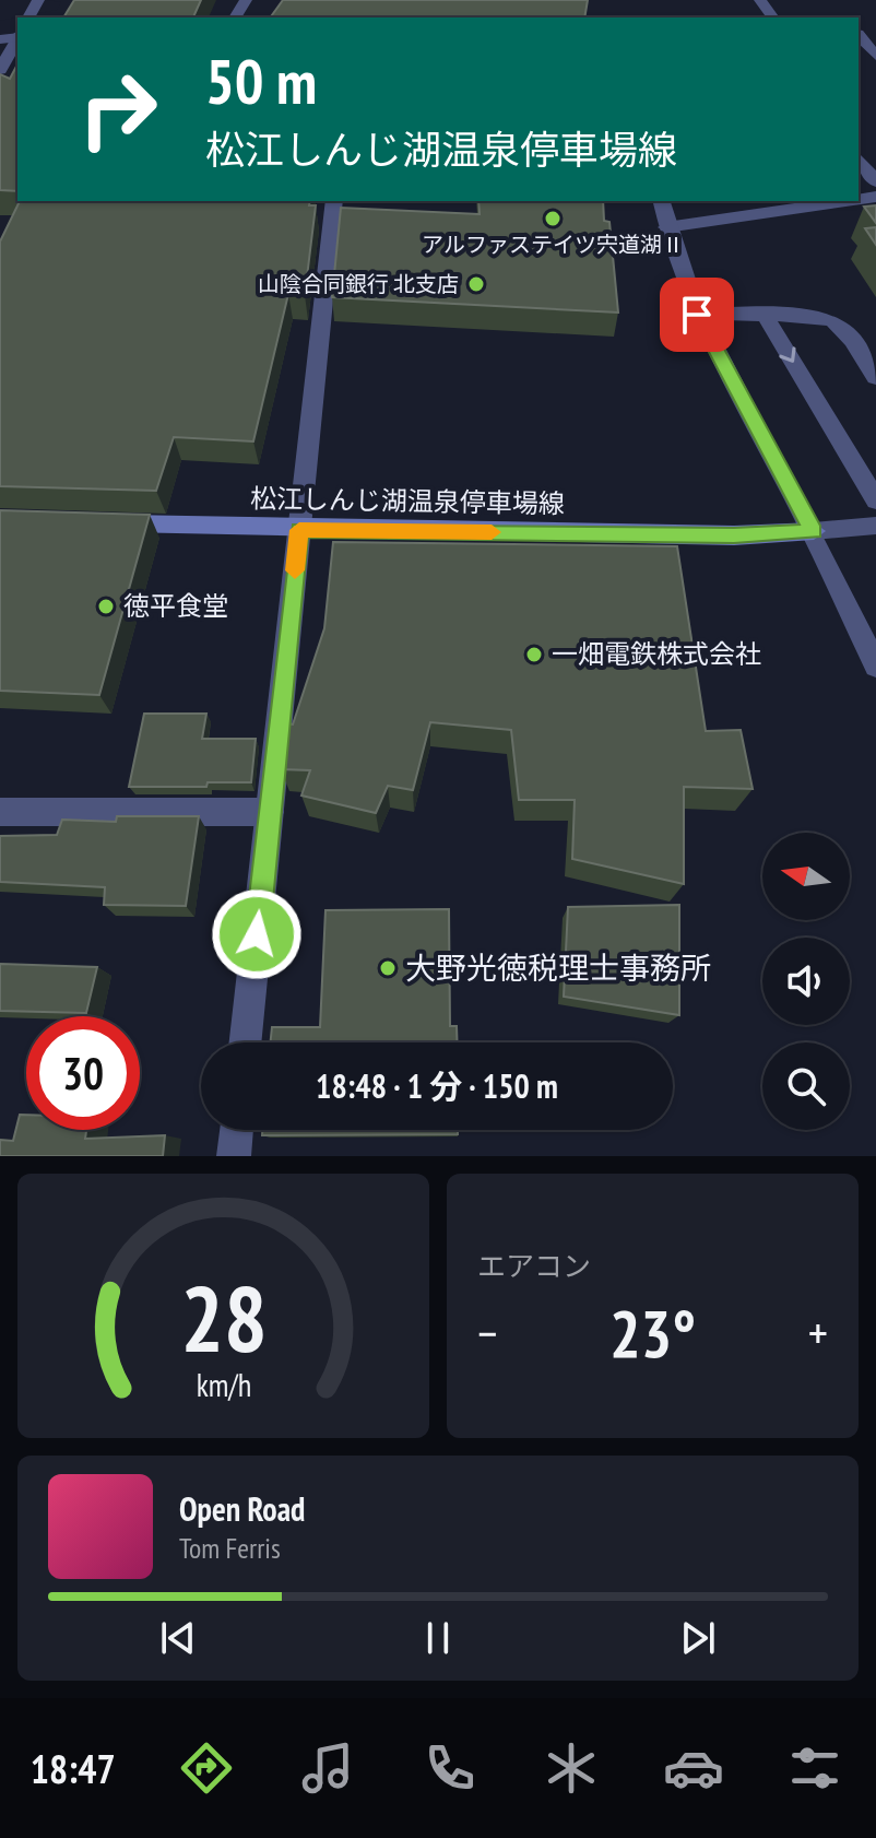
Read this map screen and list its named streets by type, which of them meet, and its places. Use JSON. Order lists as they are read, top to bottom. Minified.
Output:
{"streets":{"main road":["松江しんじ湖温泉停車場線"]},"places":["アルファステイツ宍道湖Ⅱ","山陰合同銀行 北支店","徳平食堂","一畑電鉄株式会社","大野光徳税理士事務所"],"north":"left","page":{"turn":["50 m","松江しんじ湖温泉停車場線"],"limit":"30","trip":"18:48 · 1 分 · 150 m","tile":"エアコン","heat":["−","23°","+"],"song":["Open Road","Tom Ferris"],"tabs":"18:47","gauge":["28","km/h"]}}
